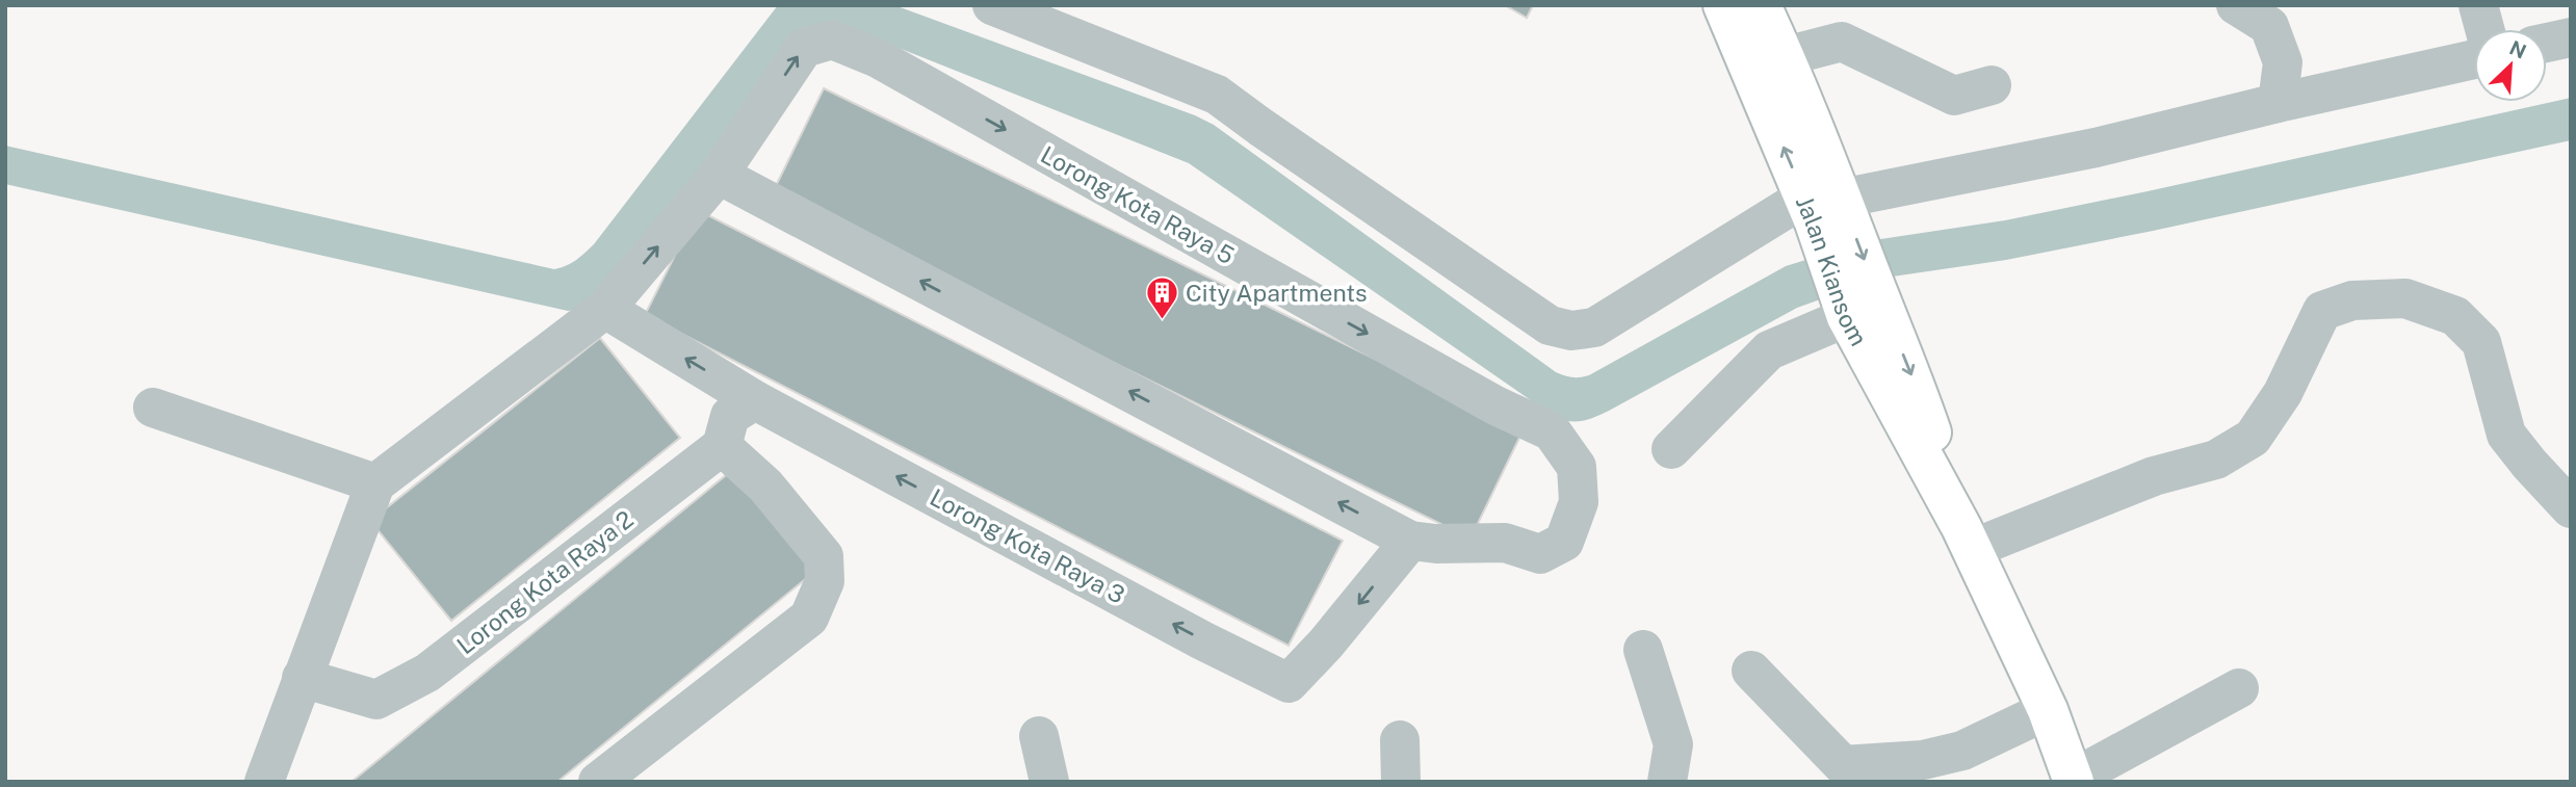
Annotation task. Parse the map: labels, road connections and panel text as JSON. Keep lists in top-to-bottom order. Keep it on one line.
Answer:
{"streets":{"main road":["Jalan Kiansom"],"street":["Lorong Kota Raya 5","Lorong Kota Raya 3","Lorong Kota Raya 2"]},"crossings":[["Lorong Kota Raya 5","Lorong Kota Raya 3"]],"places":{"building":["City Apartments"]},"north":"top right"}
